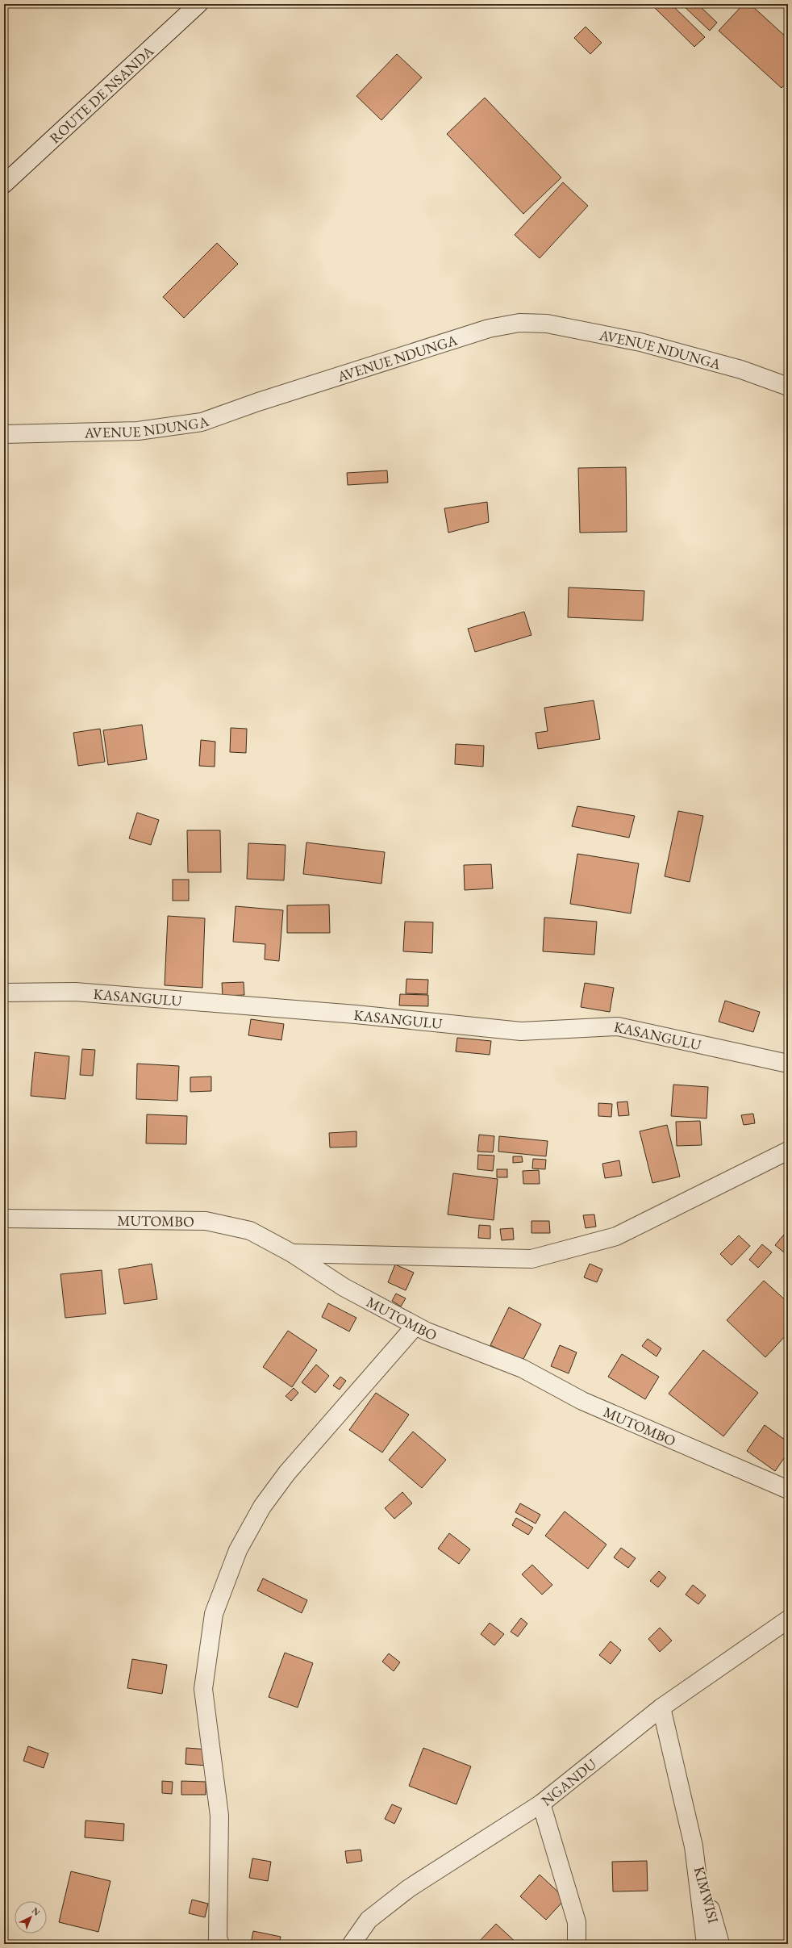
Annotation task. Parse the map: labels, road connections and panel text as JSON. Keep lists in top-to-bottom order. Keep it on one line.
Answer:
{"streets":{"street":["ROUTE DE NSANDA","AVENUE NDUNGA","KASANGULU","MUTOMBO","NGANDU","KIMWISI"]},"north":"top right"}
